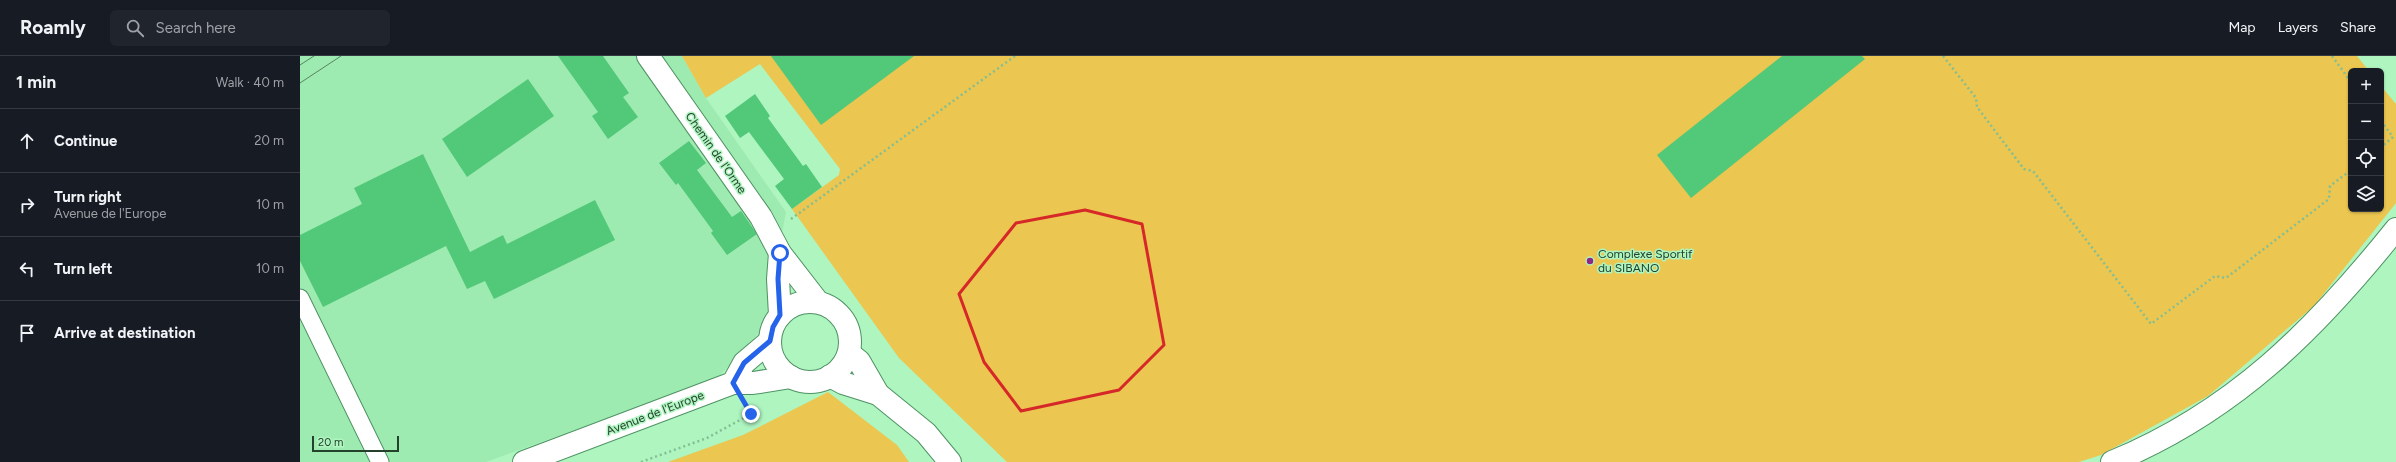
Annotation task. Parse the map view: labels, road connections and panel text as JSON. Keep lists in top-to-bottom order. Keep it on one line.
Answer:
{"streets":{"street":["Chemin de l'Orme","Avenue de l'Europe"]},"places":["Complexe Sportif du SIBANO"],"scale_bar":"20 m","page":{"header":"Roamly","search":"Search here","nav":["Map","Layers","Share"],"heading":["1 min","Walk · 40 m"],"map_buttons":["+","−"],"list":[["Continue","20 m"],["Turn right","Avenue de l'Europe","10 m"],["Turn left","10 m"],"Arrive at destination"],"scale":"20 m"}}
